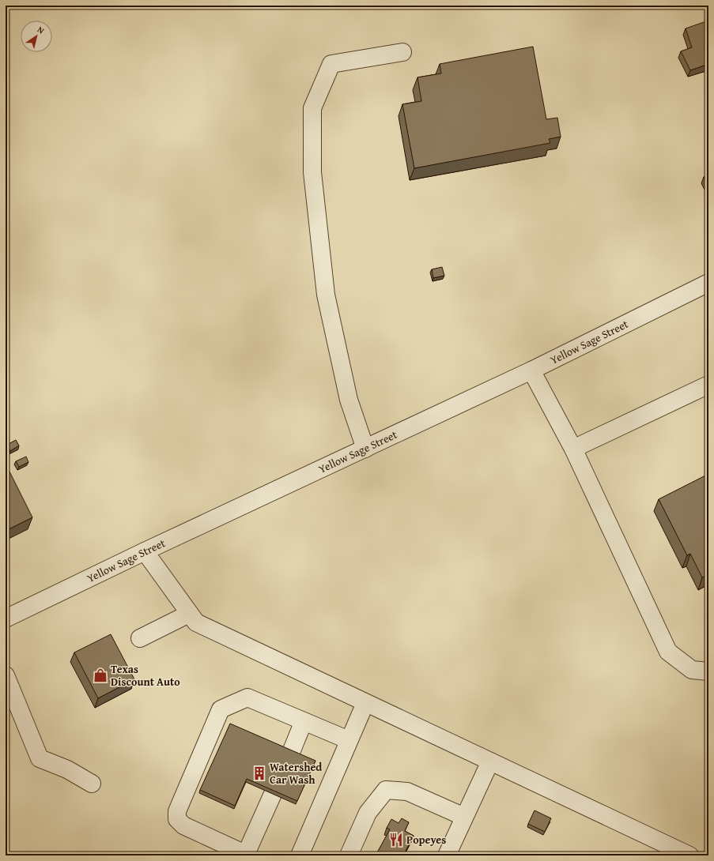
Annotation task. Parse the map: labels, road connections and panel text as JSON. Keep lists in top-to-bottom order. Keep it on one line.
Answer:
{"streets":{"street":["Yellow Sage Street"]},"places":{"shop":["Texas Discount Auto"],"building":["Watershed Car Wash"],"restaurant":["Popeyes"]},"north":"top right"}
